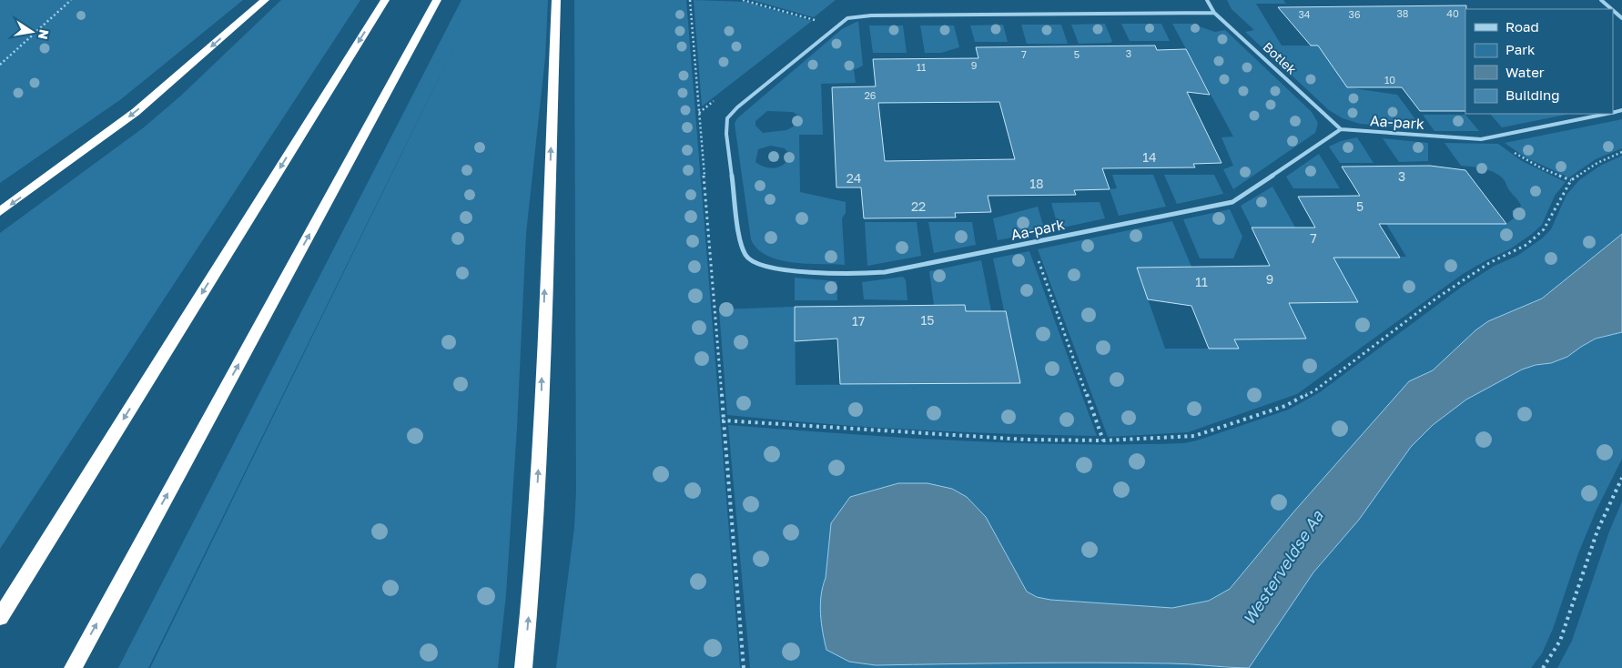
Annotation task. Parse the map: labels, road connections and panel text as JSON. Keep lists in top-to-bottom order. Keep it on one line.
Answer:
{"streets":{"street":["Botlek","Aa-park"]},"crossings":[["Botlek","Aa-park"]],"water":["Westerveldse Aa"],"house_numbers":["38","40","34","36","3","7","5","9","11","10","26","14","3","24","18","22","5","7","9","11","15","17"],"legend":["Road","Park","Water","Building"],"north":"right"}
